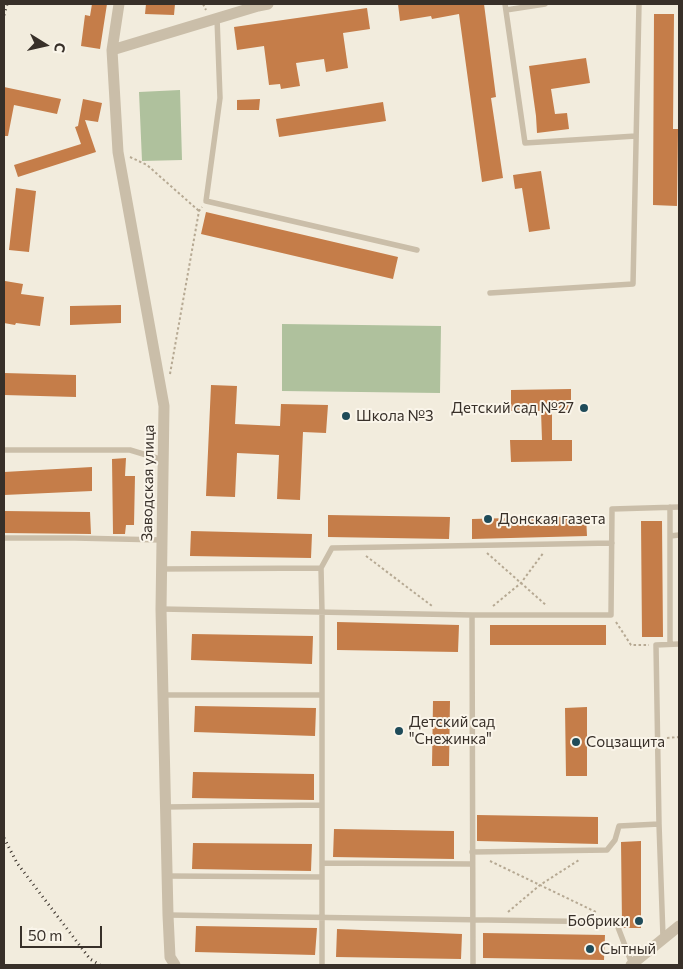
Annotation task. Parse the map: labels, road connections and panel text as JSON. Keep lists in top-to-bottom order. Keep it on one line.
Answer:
{"streets":{"street":["Заводская улица"]},"places":["Детский сад №27","Школа №3","Донская газета","Детский сад \"Снежинка\"","Соцзащита","Бобрики","Сытный"],"scale_bar":"50 m","north":"right"}
